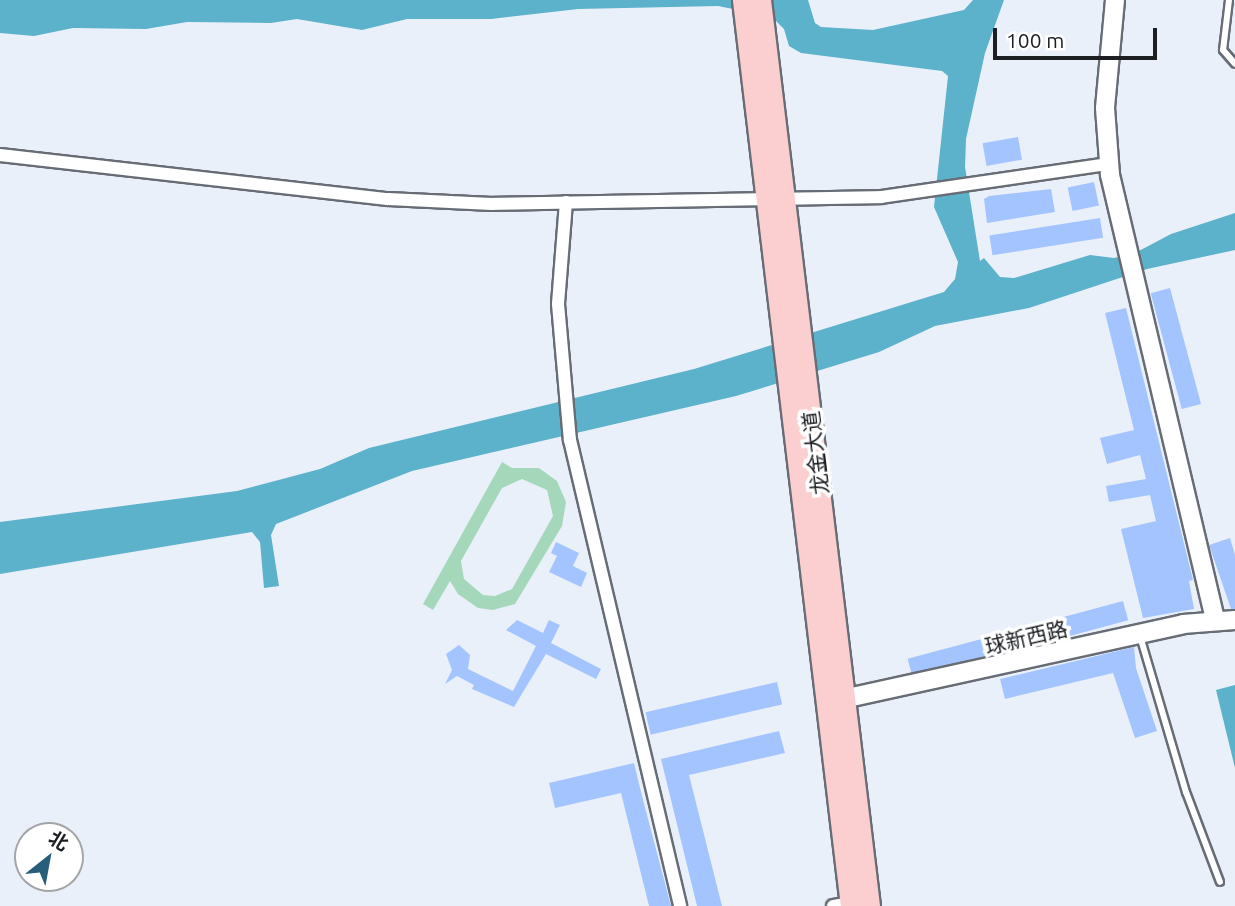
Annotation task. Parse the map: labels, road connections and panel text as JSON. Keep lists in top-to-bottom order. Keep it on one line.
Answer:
{"streets":{"main road":["龙金大道"],"street":["球新西路"]},"crossings":[["龙金大道","球新西路"]],"scale_bar":"100 m","north":"top right"}
